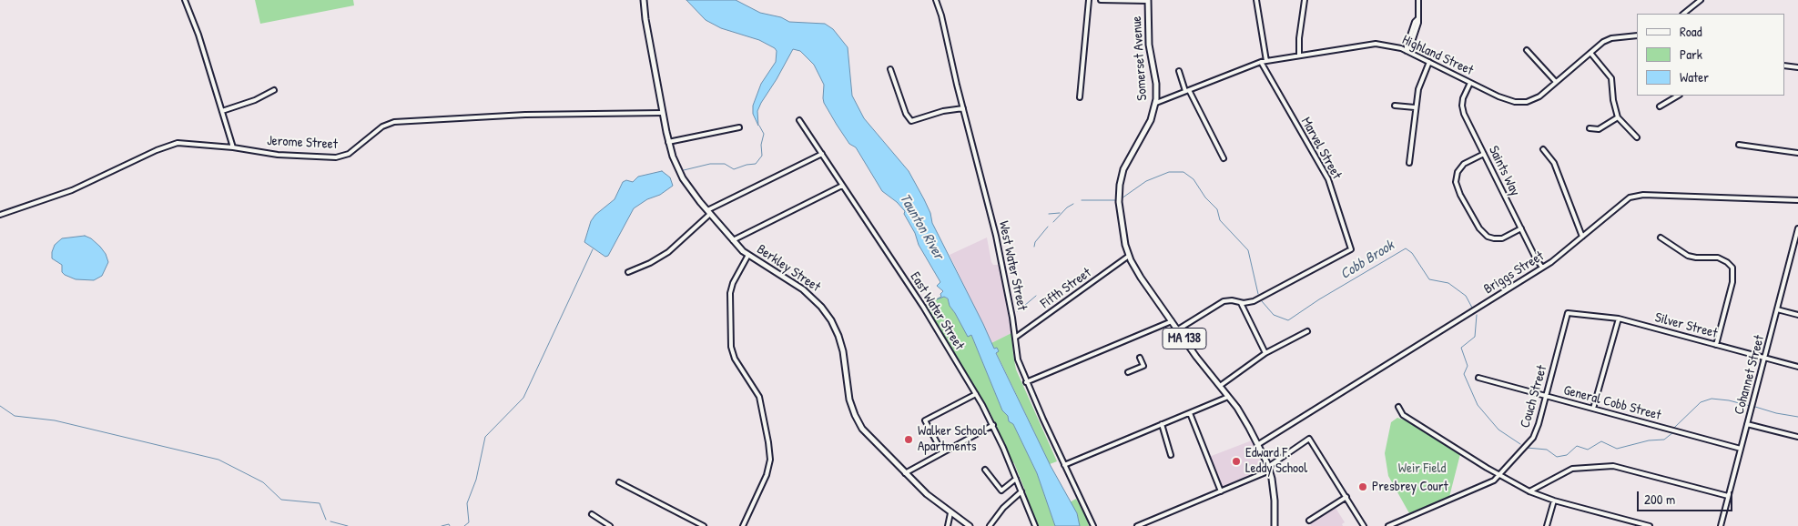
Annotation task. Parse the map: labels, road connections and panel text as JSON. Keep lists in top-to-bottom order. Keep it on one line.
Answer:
{"streets":{"main road":["Somerset Avenue","Berkley Street","MA 138"],"street":["Highland Street","Jerome Street","Marvel Street","Saints Way","West Water Street","Briggs Street","Fifth Street","East Water Street","Silver Street","Cohannet Street","Couch Street","General Cobb Street"]},"crossings":[["Highland Street","Somerset Avenue"],["Highland Street","Marvel Street"],["Highland Street","Saints Way"],["Somerset Avenue","Briggs Street"],["Somerset Avenue","Fifth Street"],["Jerome Street","Berkley Street"],["Saints Way","Briggs Street"],["West Water Street","Fifth Street"],["Silver Street","Cohannet Street"],["Silver Street","Couch Street"],["Cohannet Street","General Cobb Street"],["Couch Street","General Cobb Street"]],"water":["Taunton River","Cobb Brook"],"parks":["Weir Field"],"places":["Walker School Apartments","Edward F. Leddy School","Presbrey Court"],"legend":["Road","Park","Water"],"scale_bar":"200 m"}
